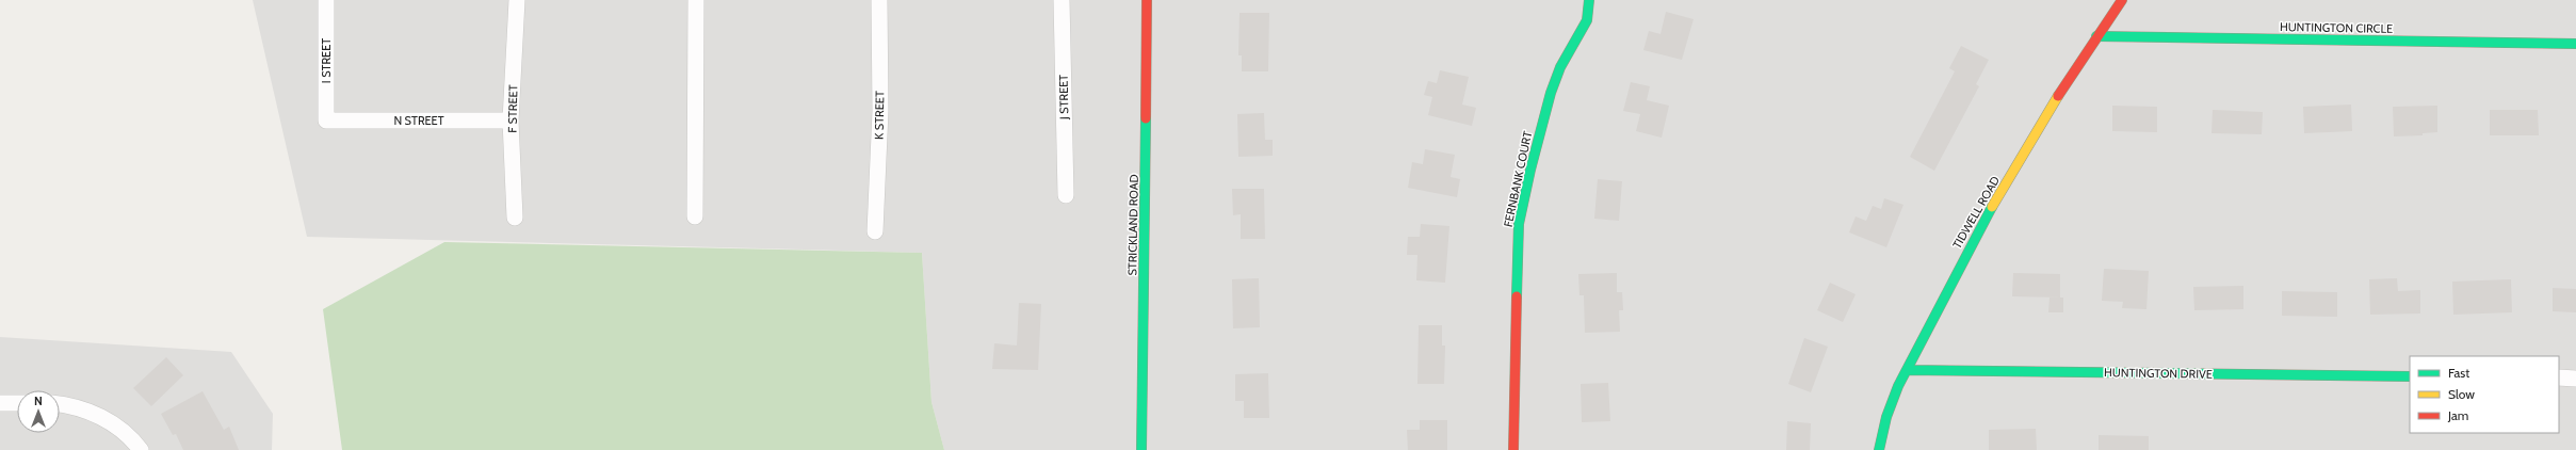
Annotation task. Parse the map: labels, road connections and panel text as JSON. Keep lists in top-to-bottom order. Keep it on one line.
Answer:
{"streets":{"street":["HUNTINGTON CIRCLE","I STREET","J STREET","F STREET","K STREET","N STREET","FERNBANK COURT","TIDWELL ROAD","STRICKLAND ROAD","HUNTINGTON DRIVE"]},"crossings":[["HUNTINGTON CIRCLE","TIDWELL ROAD"],["I STREET","N STREET"],["F STREET","N STREET"],["TIDWELL ROAD","HUNTINGTON DRIVE"]],"legend":["Fast","Slow","Jam"],"north":"top"}
